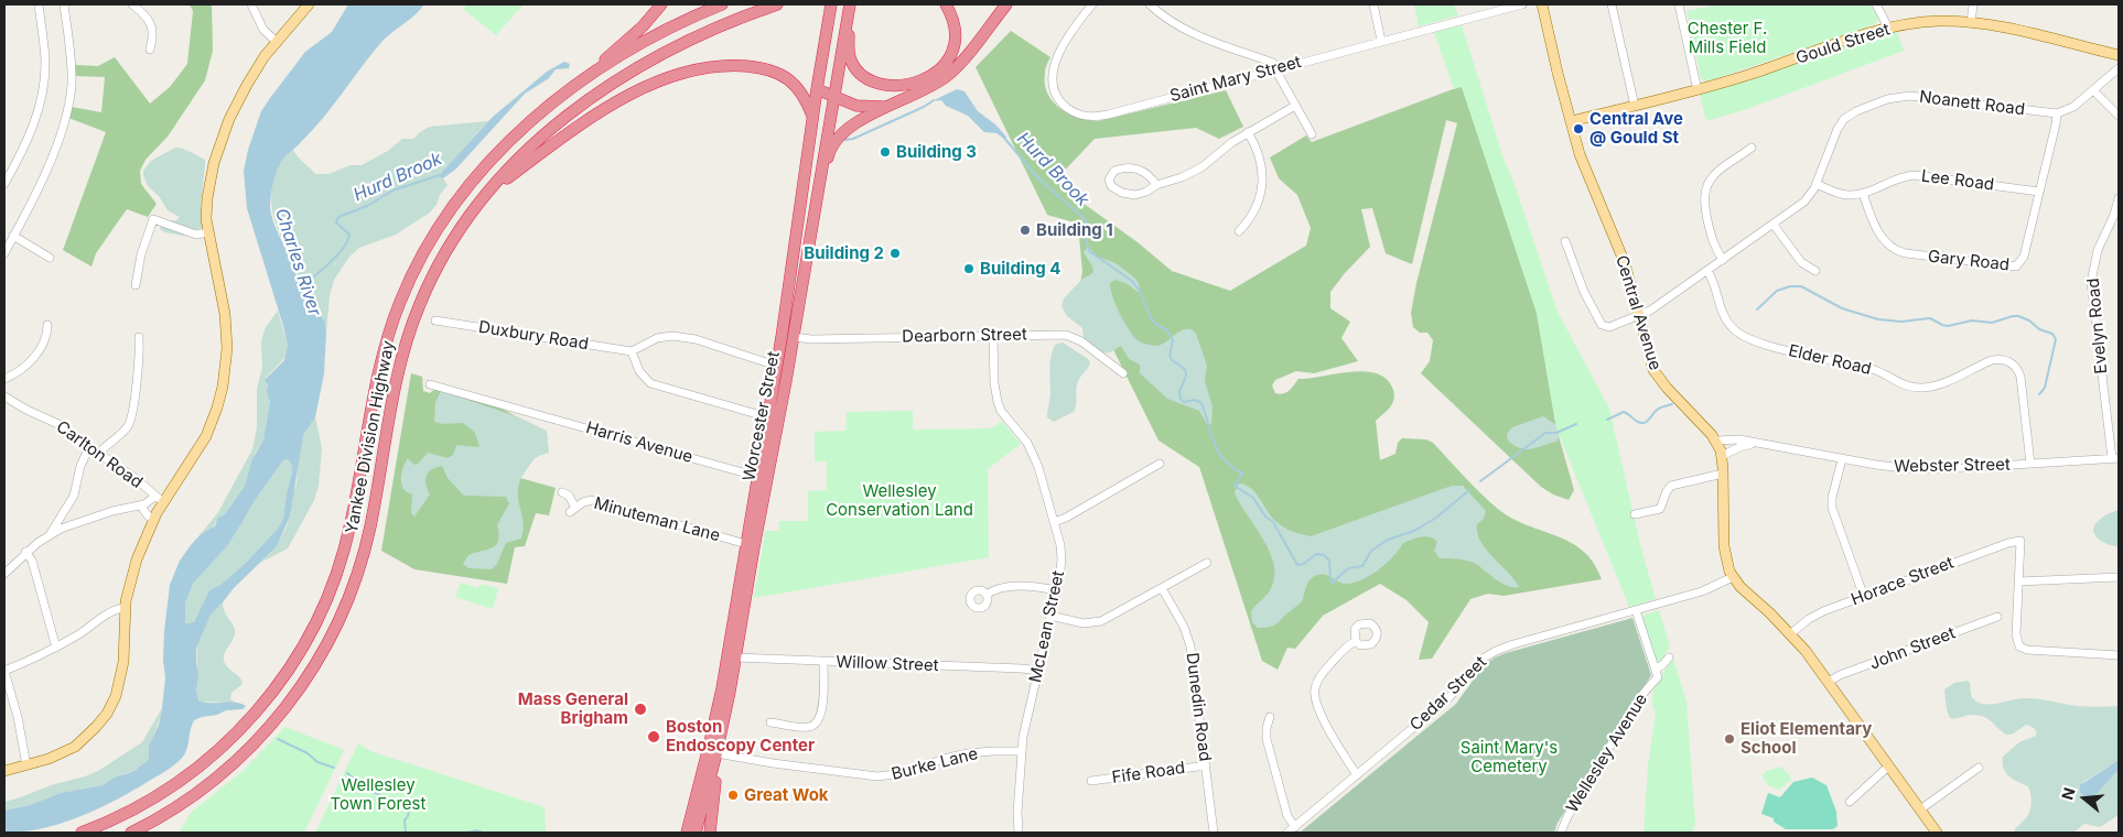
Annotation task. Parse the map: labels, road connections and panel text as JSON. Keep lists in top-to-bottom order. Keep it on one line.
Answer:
{"streets":{"highway":["Worcester Street","Yankee Division Highway"],"main road":["Gould Street","Central Avenue"],"street":["Saint Mary Street","Noanett Road","Lee Road","Gary Road","Evelyn Road","Duxbury Road","Dearborn Street","Elder Road","Harris Avenue","Carlton Road","Webster Street","Minuteman Lane","Horace Street","McLean Street","John Street","Willow Street","Cedar Street","Dunedin Road","Wellesley Avenue","Burke Lane","Fife Road"]},"crossings":[["Gould Street","Central Avenue"],["Noanett Road","Lee Road"],["Noanett Road","Gary Road"],["Noanett Road","Central Avenue"],["Noanett Road","Elder Road"],["Lee Road","Gary Road"],["Central Avenue","Webster Street"],["Central Avenue","Horace Street"],["Central Avenue","John Street"],["Central Avenue","Cedar Street"],["Evelyn Road","Webster Street"],["Dearborn Street","Worcester Street"],["Dearborn Street","McLean Street"],["Elder Road","Webster Street"],["Worcester Street","Harris Avenue"],["Worcester Street","Minuteman Lane"],["Worcester Street","Willow Street"],["Worcester Street","Burke Lane"],["McLean Street","Willow Street"],["McLean Street","Burke Lane"],["Dunedin Road","Fife Road"]],"water":["Hurd Brook","Charles River"],"parks":["Chester F. Mills Field","Wellesley Conservation Land","Saint Mary's Cemetery","Wellesley Town Forest"],"places":["Central Ave @ Gould St","Building 3","Building 1","Building 2","Building 4","Mass General Brigham","Boston Endoscopy Center","Eliot Elementary School","Great Wok"],"north":"left"}
